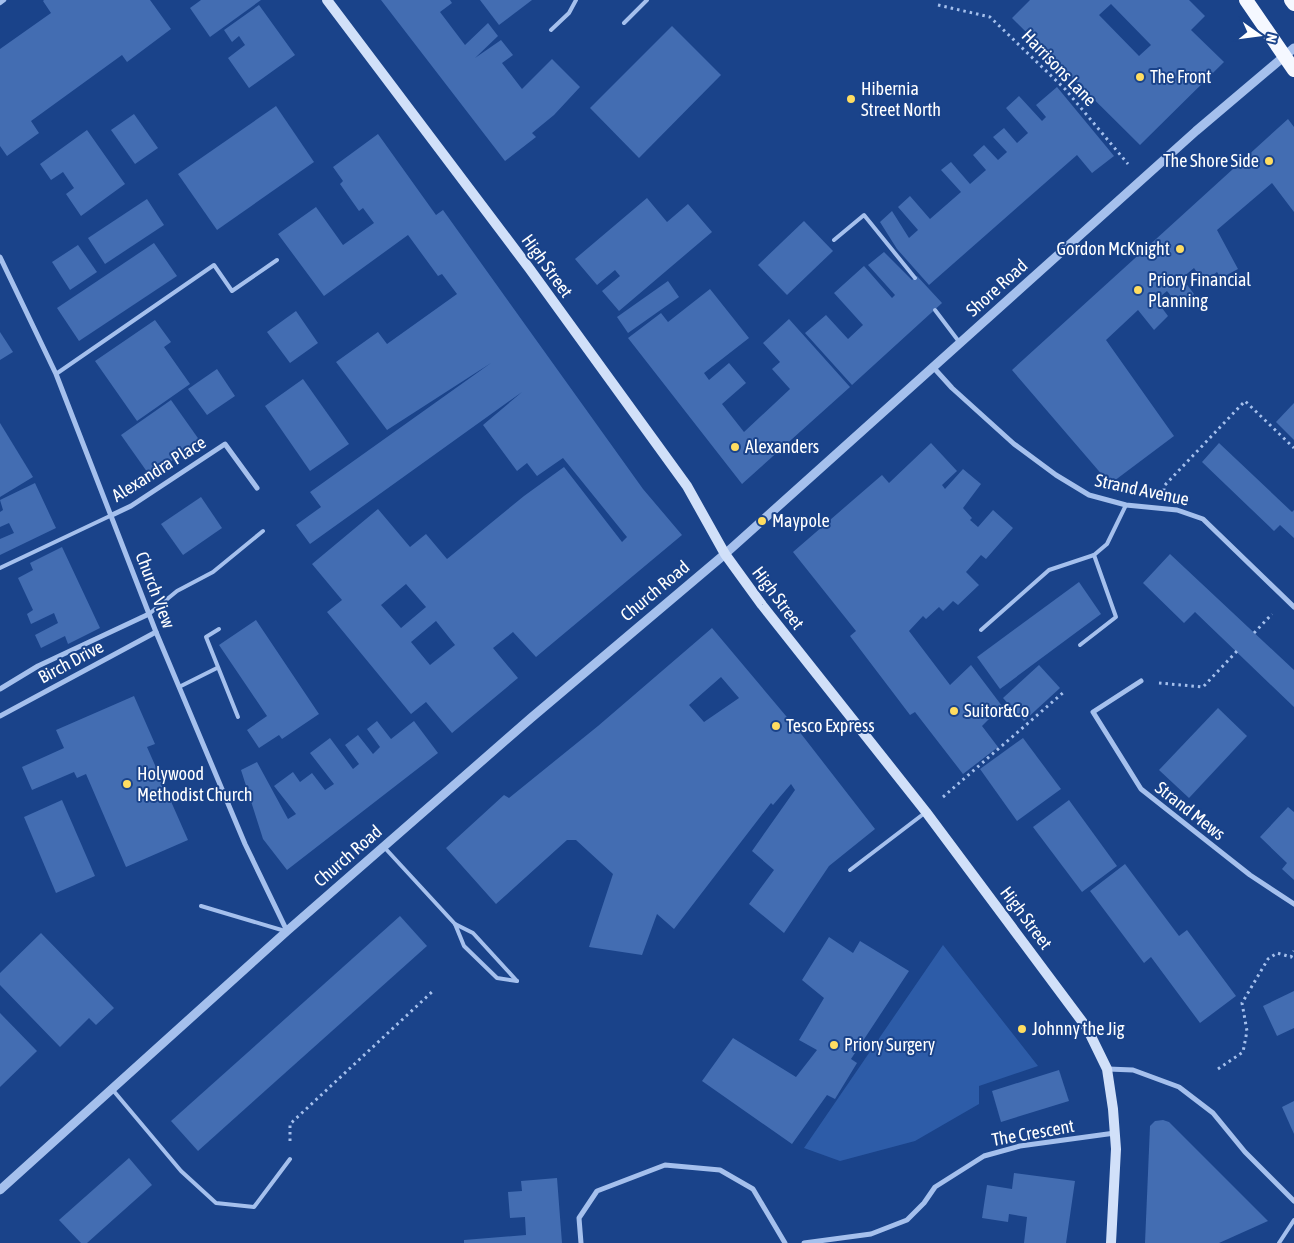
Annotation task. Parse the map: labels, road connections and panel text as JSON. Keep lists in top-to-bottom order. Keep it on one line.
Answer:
{"streets":{"main road":["High Street"],"street":["Shore Road","Alexandra Place","Strand Avenue","Church View","Church Road","Birch Drive","Strand Mews","The Crescent"],"path":["Harrisons Lane"]},"crossings":[["Harrisons Lane","Shore Road"],["High Street","Shore Road"],["High Street","Church Road"],["High Street","The Crescent"],["Shore Road","Strand Avenue"],["Shore Road","Church Road"],["Alexandra Place","Church View"],["Church View","Church Road"],["Church View","Birch Drive"]],"places":["The Front","Hibernia Street North","The Shore Side","Gordon McKnight","Priory Financial Planning","Alexanders","Maypole","Suitor&Co","Tesco Express","Holywood Methodist Church","Johnny the Jig","Priory Surgery"],"north":"right"}
